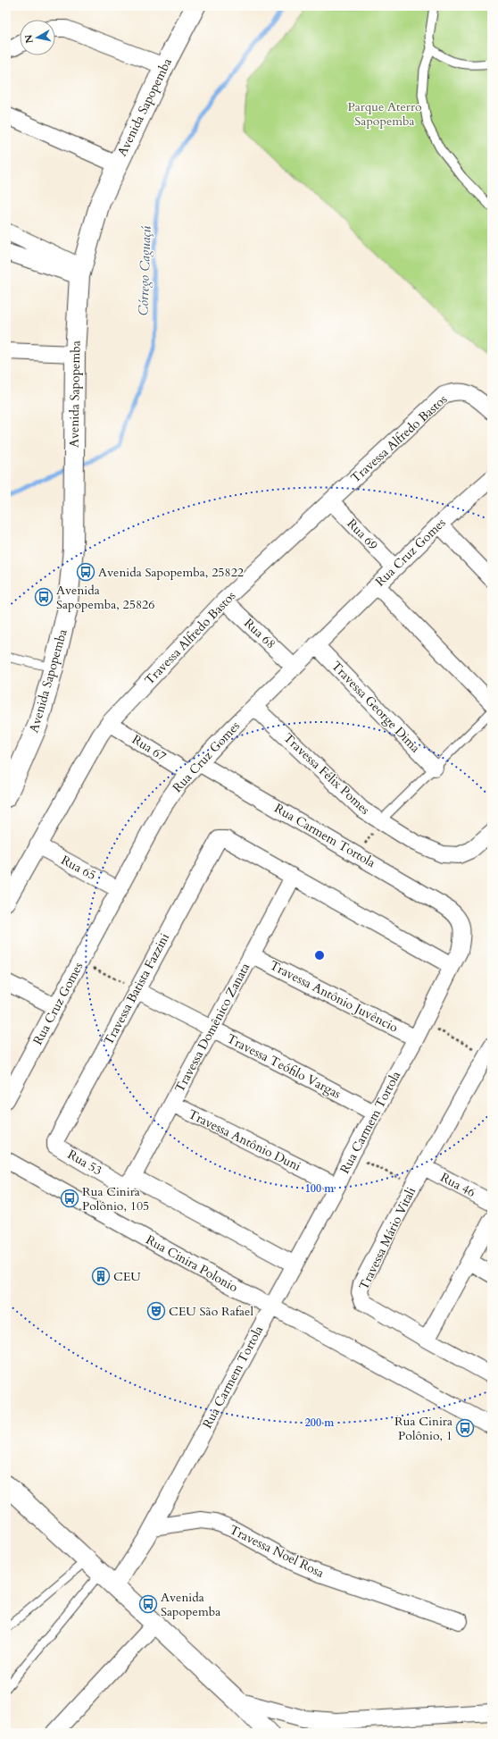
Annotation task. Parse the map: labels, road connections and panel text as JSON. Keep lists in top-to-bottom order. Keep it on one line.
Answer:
{"streets":{"main road":["Avenida Sapopemba"],"street":["Travessa Alfredo Bastos","Rua 69","Rua Cruz Gomes","Rua 68","Travessa George Dima","Rua 67","Travessa Félix Pomes","Rua Carmem Tortola","Rua 65","Travessa Batista Fazzini","Travessa Antônio Juvêncio","Travessa Domênico Zanata","Travessa Teófilo Vargas","Travessa Antônio Duni","Rua 53","Rua 46","Travessa Mário Vitali","Rua Cinira Polonio","Travessa Noel Rosa"]},"crossings":[["Travessa Alfredo Bastos","Rua 69"],["Travessa Alfredo Bastos","Rua 68"],["Travessa Alfredo Bastos","Rua 67"],["Travessa Alfredo Bastos","Rua 65"],["Rua 69","Rua Cruz Gomes"],["Rua Cruz Gomes","Rua 68"],["Rua Cruz Gomes","Travessa George Dima"],["Rua Cruz Gomes","Rua 67"],["Rua Cruz Gomes","Travessa Félix Pomes"],["Rua Cruz Gomes","Rua Carmem Tortola"],["Rua Cruz Gomes","Rua 65"],["Travessa George Dima","Travessa Félix Pomes"],["Rua 67","Rua Carmem Tortola"],["Rua Carmem Tortola","Travessa Antônio Juvêncio"],["Rua Carmem Tortola","Travessa Teófilo Vargas"],["Rua Carmem Tortola","Travessa Antônio Duni"],["Rua Carmem Tortola","Rua Cinira Polonio"],["Rua Carmem Tortola","Travessa Noel Rosa"],["Travessa Batista Fazzini","Travessa Domênico Zanata"],["Travessa Batista Fazzini","Travessa Teófilo Vargas"],["Travessa Batista Fazzini","Rua 53"],["Travessa Antônio Juvêncio","Travessa Domênico Zanata"],["Travessa Domênico Zanata","Travessa Teófilo Vargas"],["Travessa Domênico Zanata","Travessa Antônio Duni"],["Travessa Domênico Zanata","Rua 53"],["Rua 46","Travessa Mário Vitali"]],"water":["Córrego Caguaçú"],"parks":["Parque Aterro Sapopemba"],"places":{"bus stop":["Avenida Sapopemba, 25822","Avenida Sapopemba, 25826","Rua Cinira Polônio, 105","Rua Cinira Polônio, 1","Avenida Sapopemba"],"building":["CEU"],"theatre":["CEU São Rafael"]},"north":"left","rings":["100 m","200 m"]}
